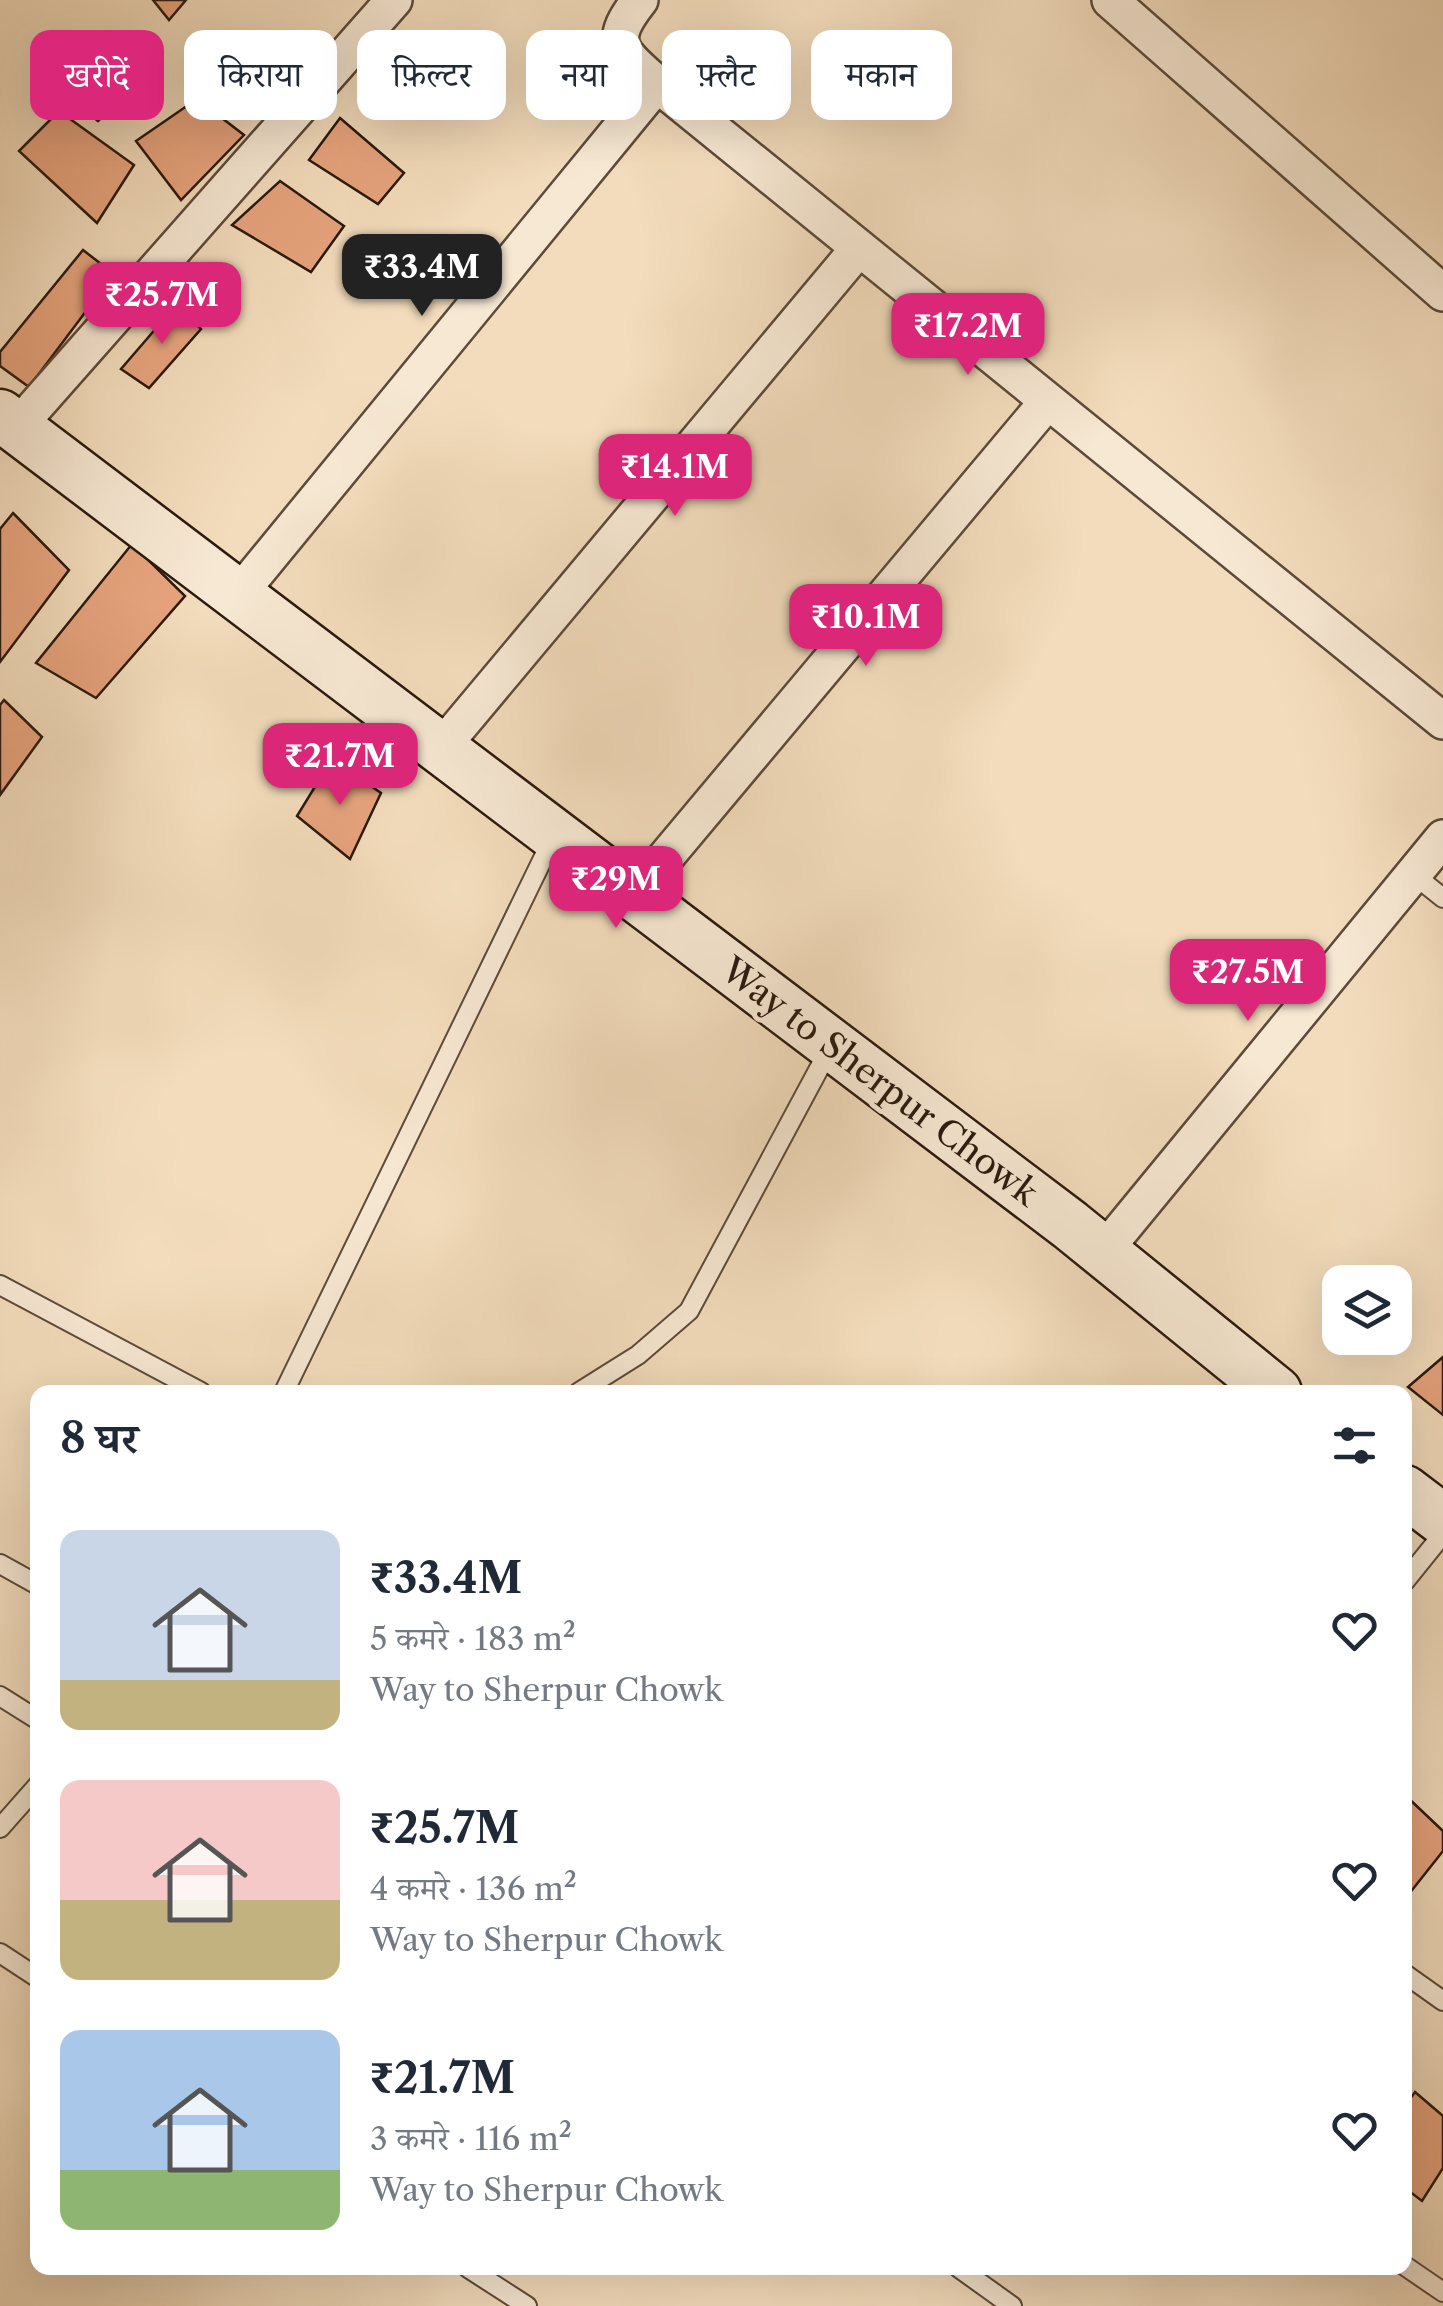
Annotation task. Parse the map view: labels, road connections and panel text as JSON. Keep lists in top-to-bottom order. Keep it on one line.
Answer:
{"streets":{"street":["Way to Sherpur Chowk"]},"page":{"chip":["खरीदें","किराया","फ़िल्टर","नया","फ़्लैट","मकान"],"price":["₹33.4M","₹25.7M","₹17.2M","₹14.1M","₹10.1M","₹21.7M","₹29M","₹27.5M"],"heading":"8 घर","list":[{"name":"₹33.4M","note":"5 कमरे · 183 m² · Way to Sherpur Chowk"},{"name":"₹25.7M","note":"4 कमरे · 136 m² · Way to Sherpur Chowk"},{"name":"₹21.7M","note":"3 कमरे · 116 m² · Way to Sherpur Chowk"}]}}
